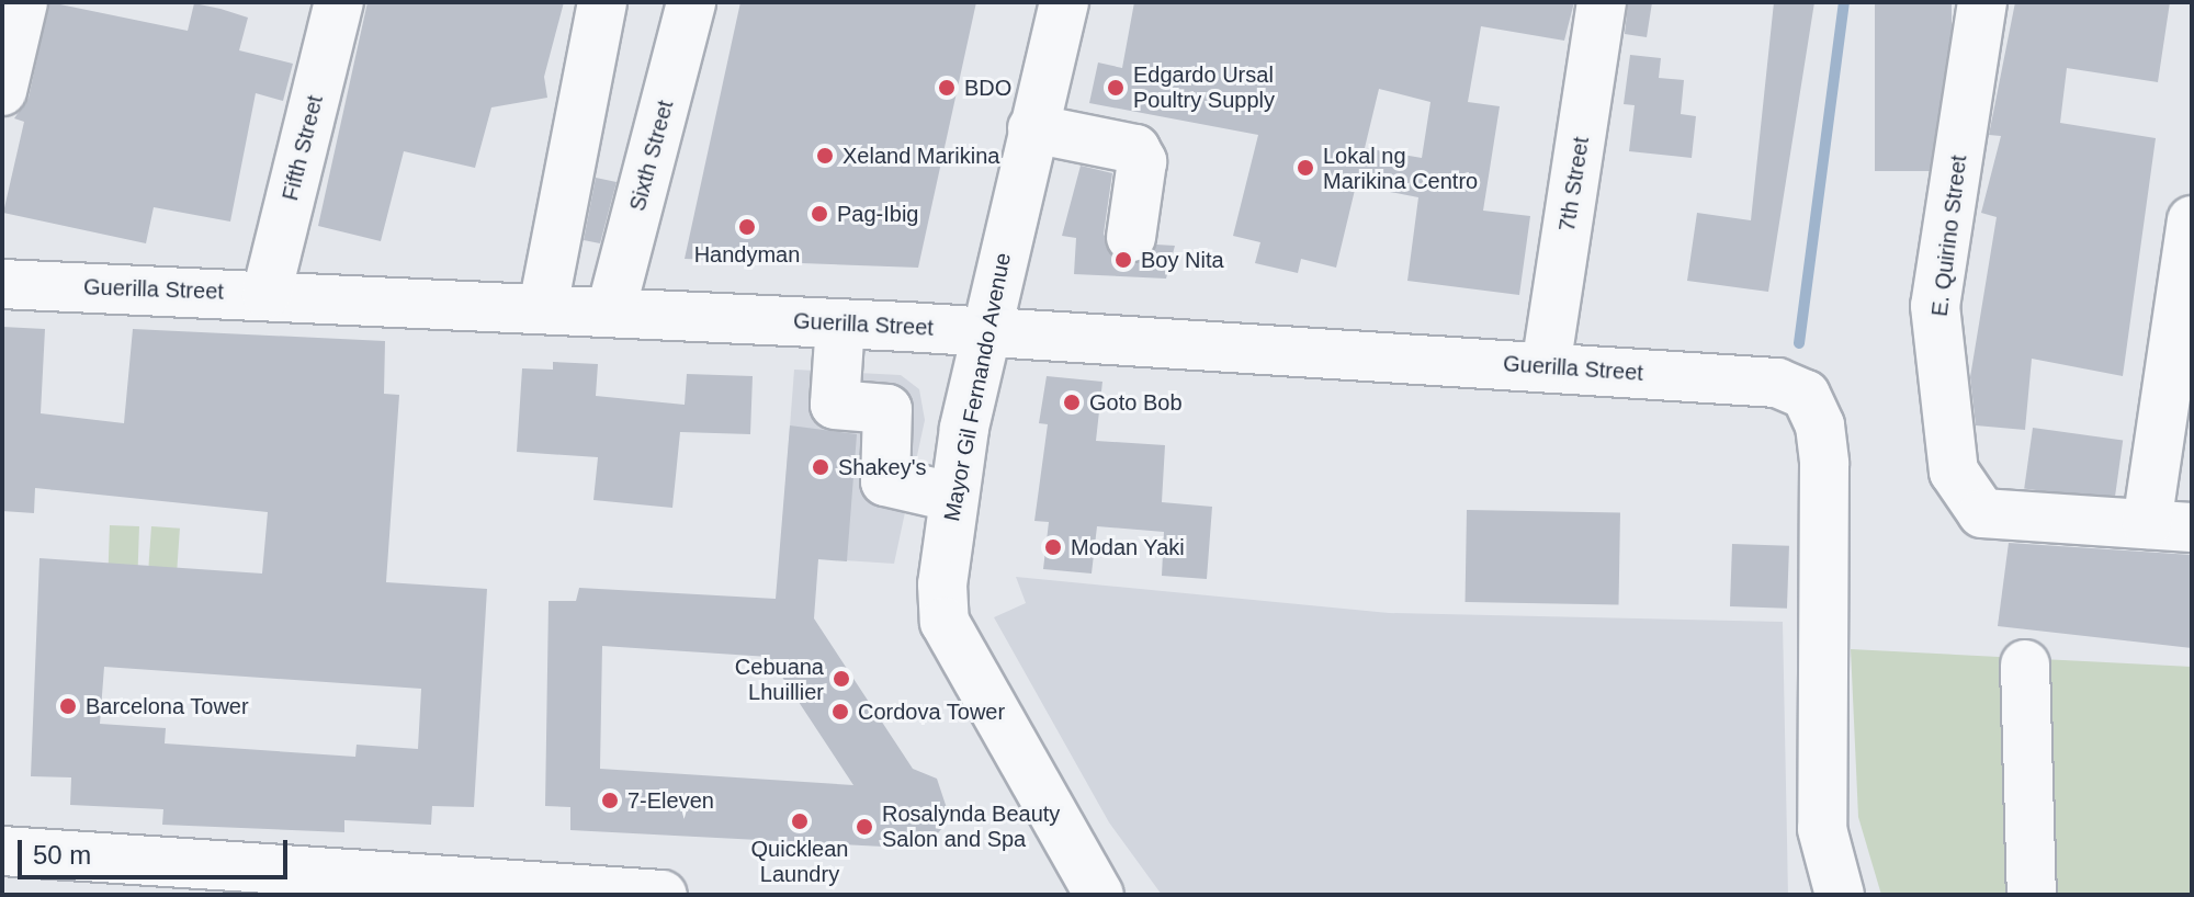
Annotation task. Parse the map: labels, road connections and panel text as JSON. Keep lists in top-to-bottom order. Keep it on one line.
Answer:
{"streets":{"street":["Fifth Street","Sixth Street","7th Street","E. Quirino Street","Guerilla Street","Mayor Gil Fernando Avenue"]},"crossings":[["Fifth Street","Guerilla Street"],["Sixth Street","Guerilla Street"],["7th Street","Guerilla Street"],["Guerilla Street","Mayor Gil Fernando Avenue"]],"places":["BDO","Edgardo Ursal Poultry Supply","Xeland Marikina","Lokal ng Marikina Centro","Pag-Ibig","Handyman","Boy Nita","Goto Bob","Shakey's","Modan Yaki","Cebuana Lhuillier","Barcelona Tower","Cordova Tower","7-Eleven","Quicklean Laundry","Rosalynda Beauty Salon and Spa"],"scale_bar":"50 m"}
